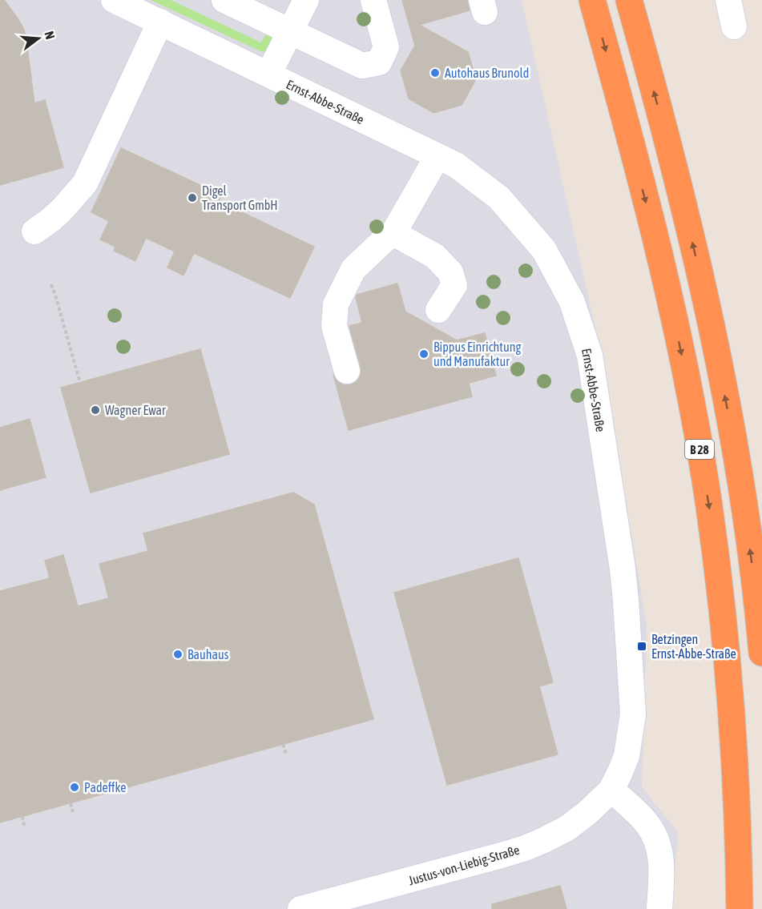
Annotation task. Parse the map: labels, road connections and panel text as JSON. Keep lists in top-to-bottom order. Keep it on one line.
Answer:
{"streets":{"highway":["B 28"],"street":["Ernst-Abbe-Straße","Justus-von-Liebig-Straße"]},"crossings":[["Ernst-Abbe-Straße","Justus-von-Liebig-Straße"]],"places":{"other":["Autohaus Brunold","Digel Transport GmbH","Bippus Einrichtung und Manufaktur","Wagner Ewar","Bauhaus","Padeffke"],"transit":["Betzingen Ernst-Abbe-Straße"]},"north":"right"}
